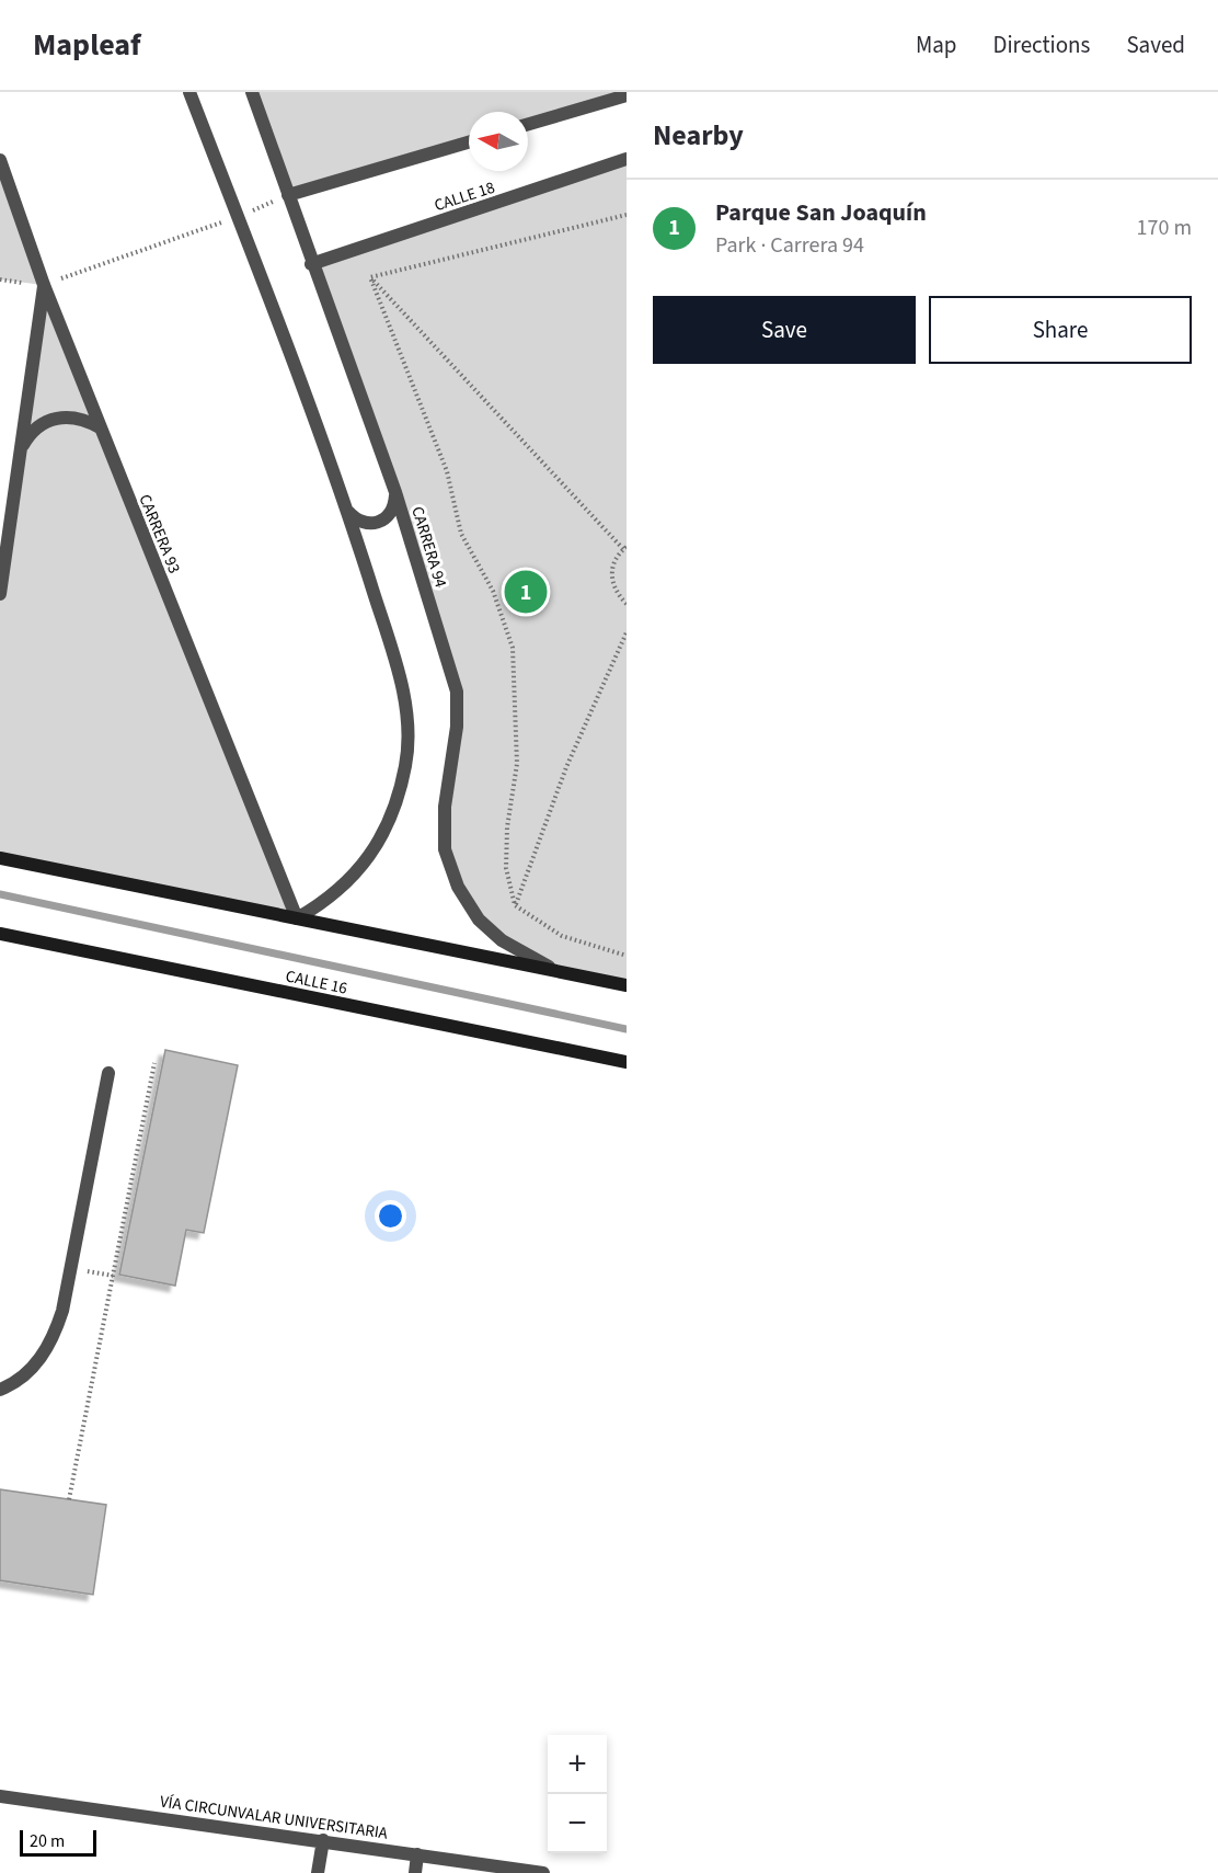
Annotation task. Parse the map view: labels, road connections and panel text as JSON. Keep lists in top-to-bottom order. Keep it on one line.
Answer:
{"streets":{"street":["CALLE 18","CARRERA 93","CARRERA 94","CALLE 16","VÍA CIRCUNVALAR UNIVERSITARIA"]},"crossings":[["CALLE 18","CARRERA 94"]],"scale_bar":"20 m","north":"left","page":{"header":"Mapleaf","nav":["Map","Directions","Saved"],"heading":"Nearby","list":[{"mark":"1","name":"Parque San Joaquín","note":"Park · Carrera 94","value":"170 m"}],"buttons":["Save","Share"],"pins":"1","map_buttons":["+","−"],"scale":"20 m"}}
